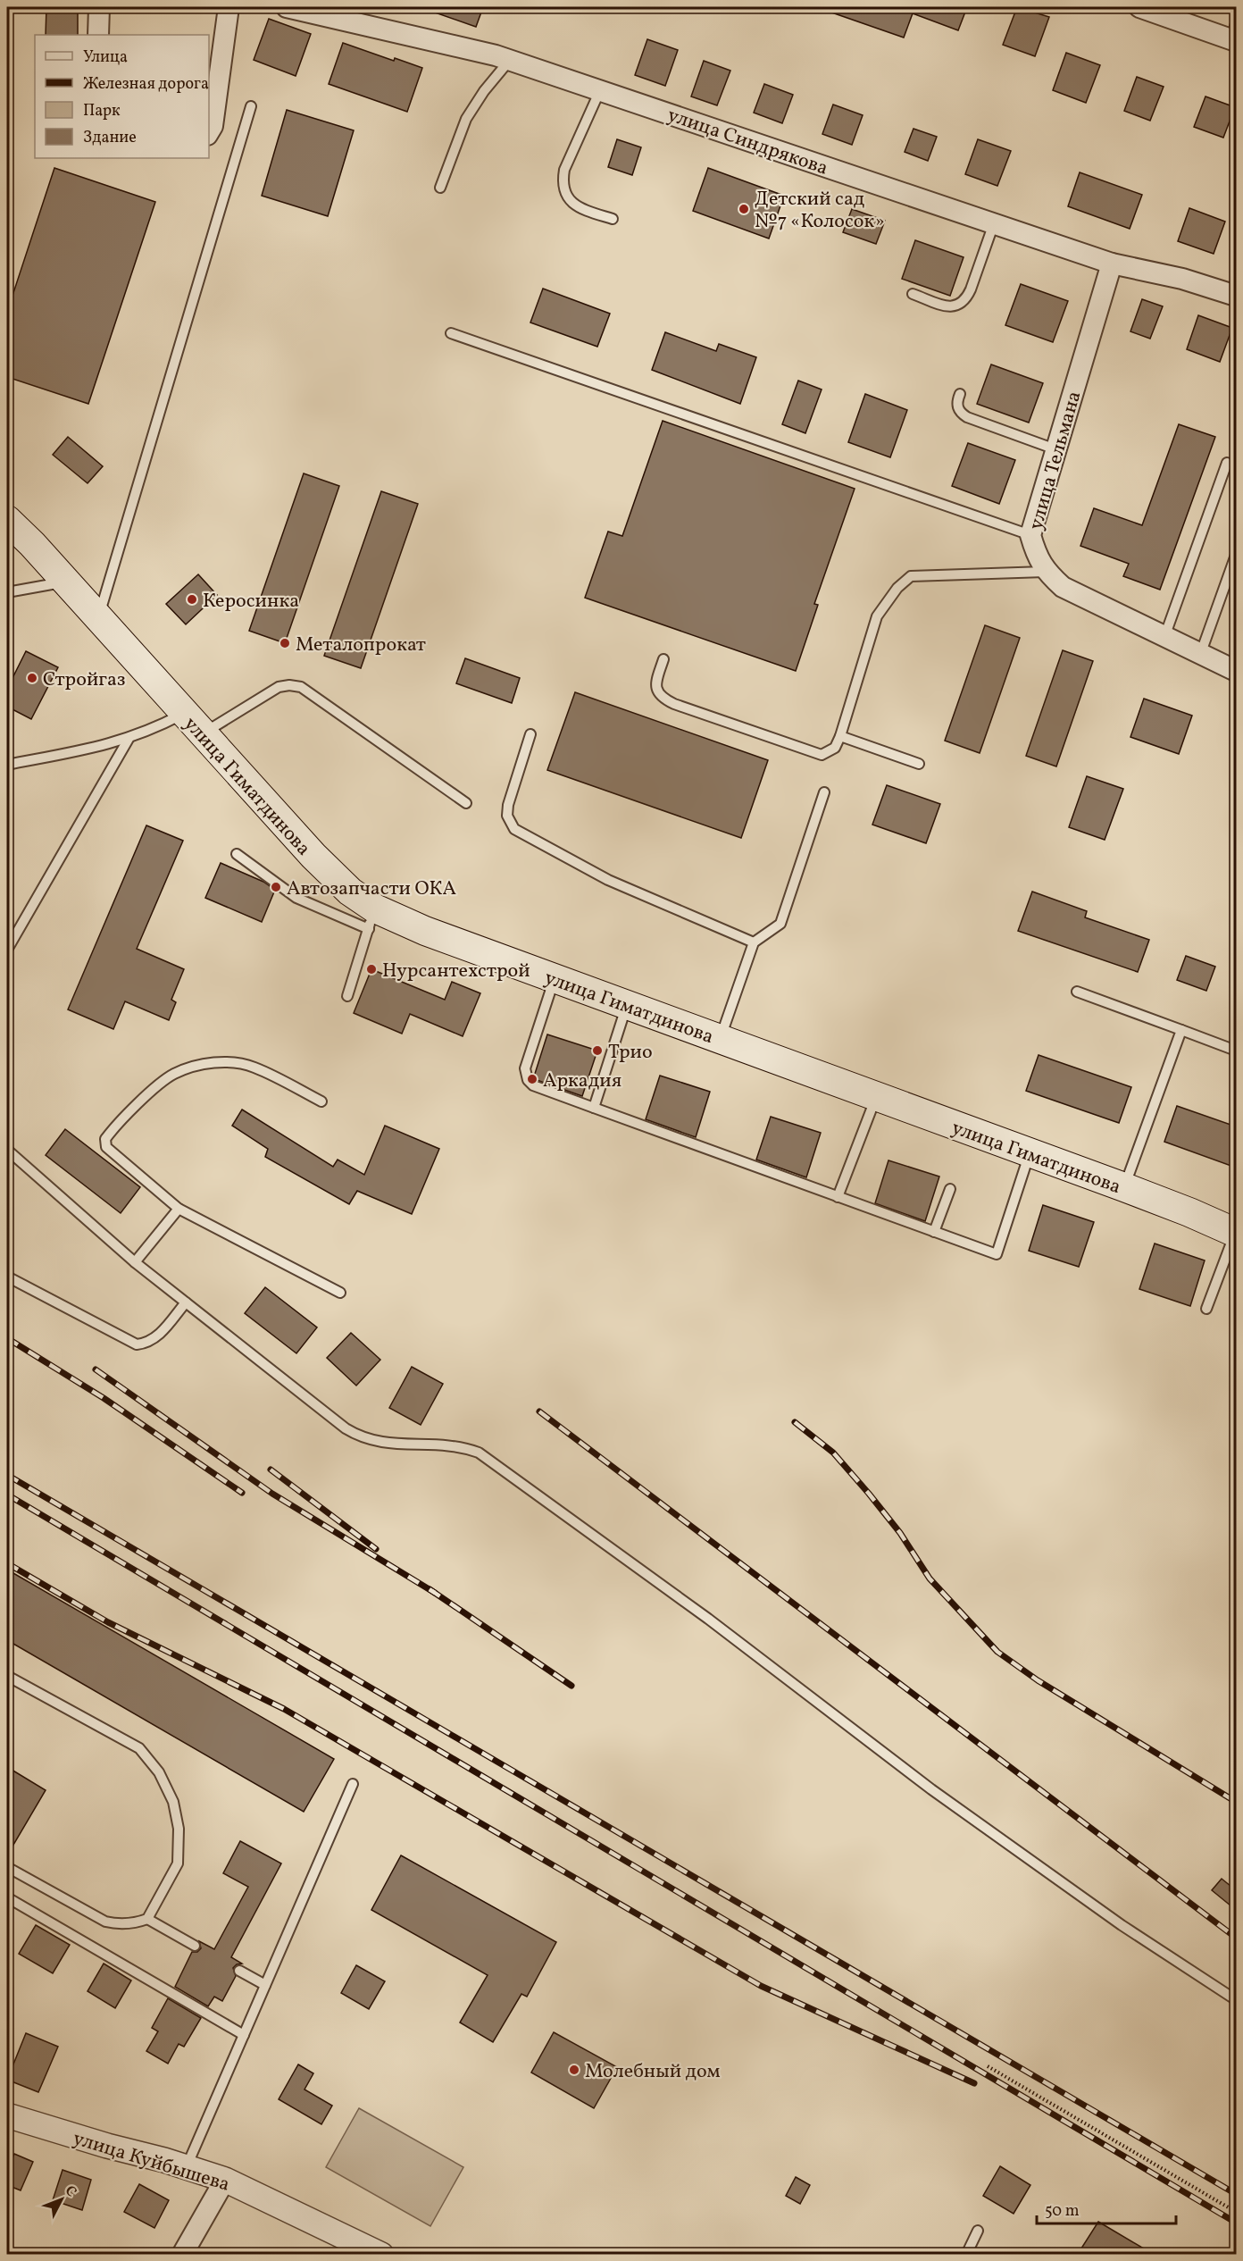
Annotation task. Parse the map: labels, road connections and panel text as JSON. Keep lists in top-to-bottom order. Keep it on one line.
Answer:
{"streets":{"main road":["улица Гиматдинова"],"street":["улица Синдрякова","улица Тельмана","улица Куйбышева"]},"crossings":[["улица Синдрякова","улица Тельмана"]],"places":["Детский сад №7 «Колосок»","Керосинка","Металопрокат","Стройгаз","Автозапчасти ОКА","Нурсантехстрой","Трио","Аркадия","Молебный дом"],"legend":["Улица","Железная дорога","Парк","Здание"],"scale_bar":"50 m","north":"top right"}
